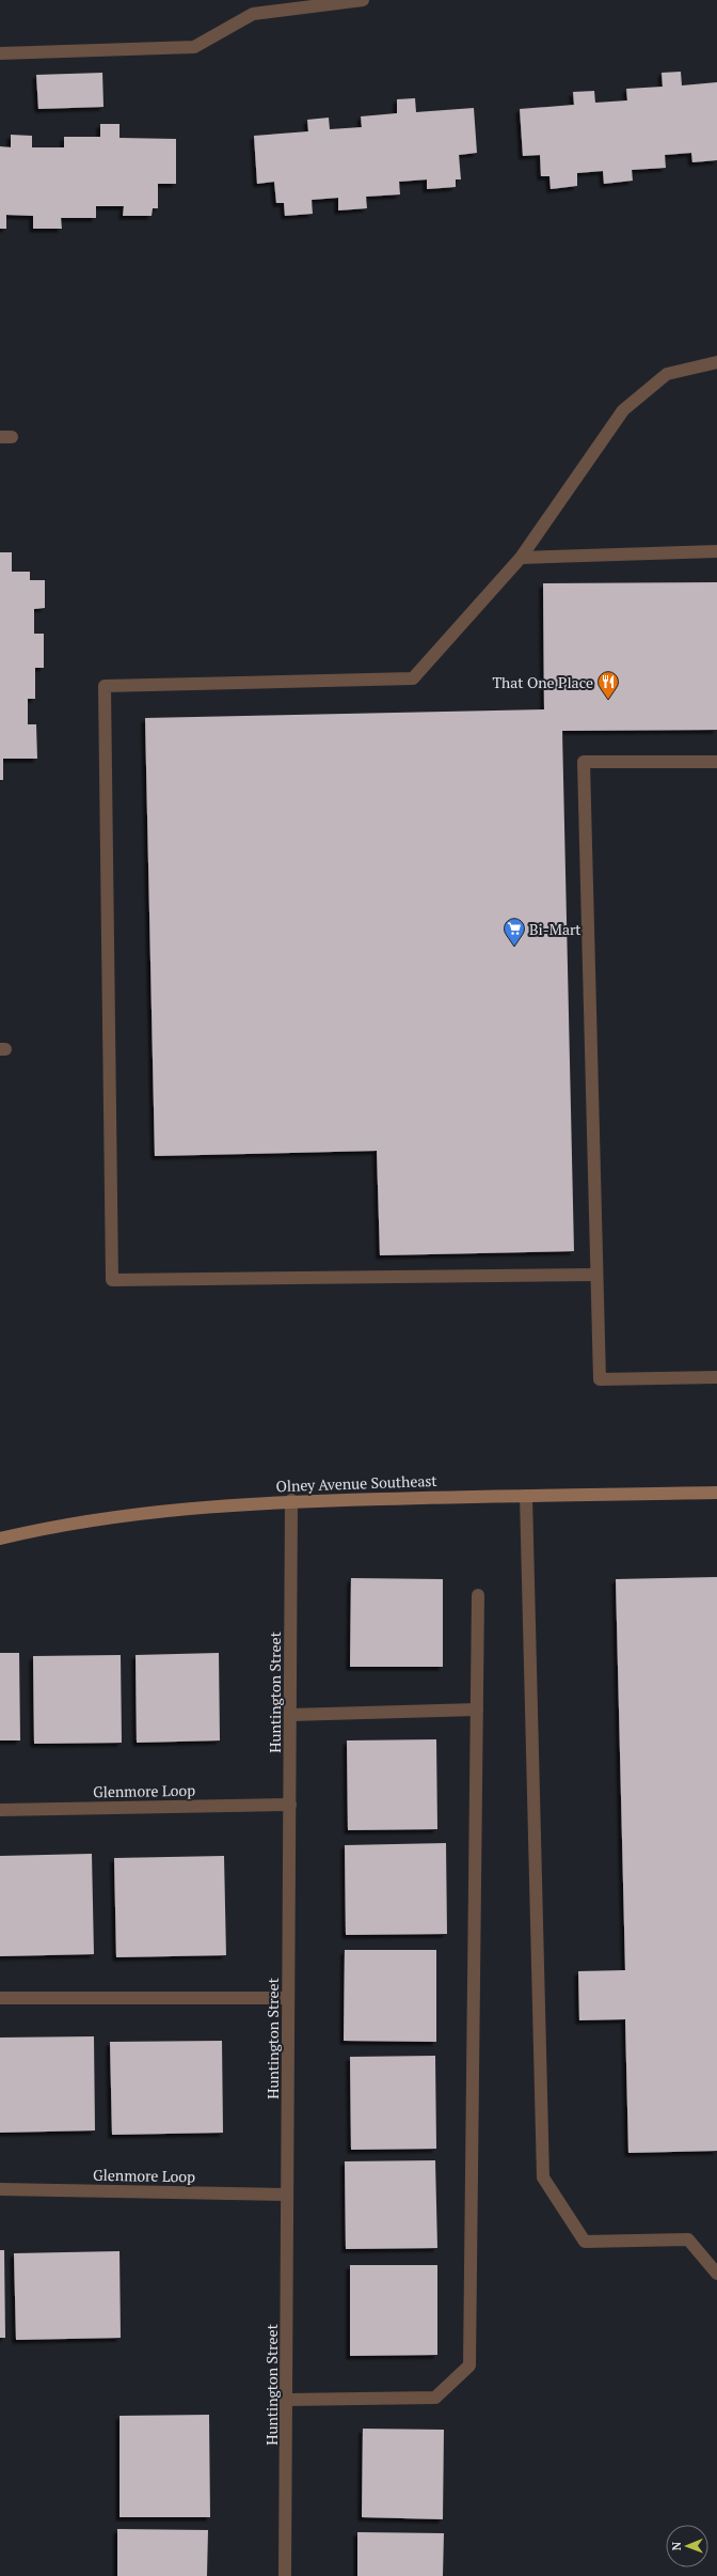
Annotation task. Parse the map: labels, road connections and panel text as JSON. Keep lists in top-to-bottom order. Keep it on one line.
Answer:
{"streets":{"main road":["Olney Avenue Southeast"],"street":["Huntington Street","Glenmore Loop"]},"crossings":[["Olney Avenue Southeast","Huntington Street"],["Huntington Street","Glenmore Loop"]],"places":{"restaurant":["That One Place"],"supermarket":["Bi-Mart"]},"north":"left"}
